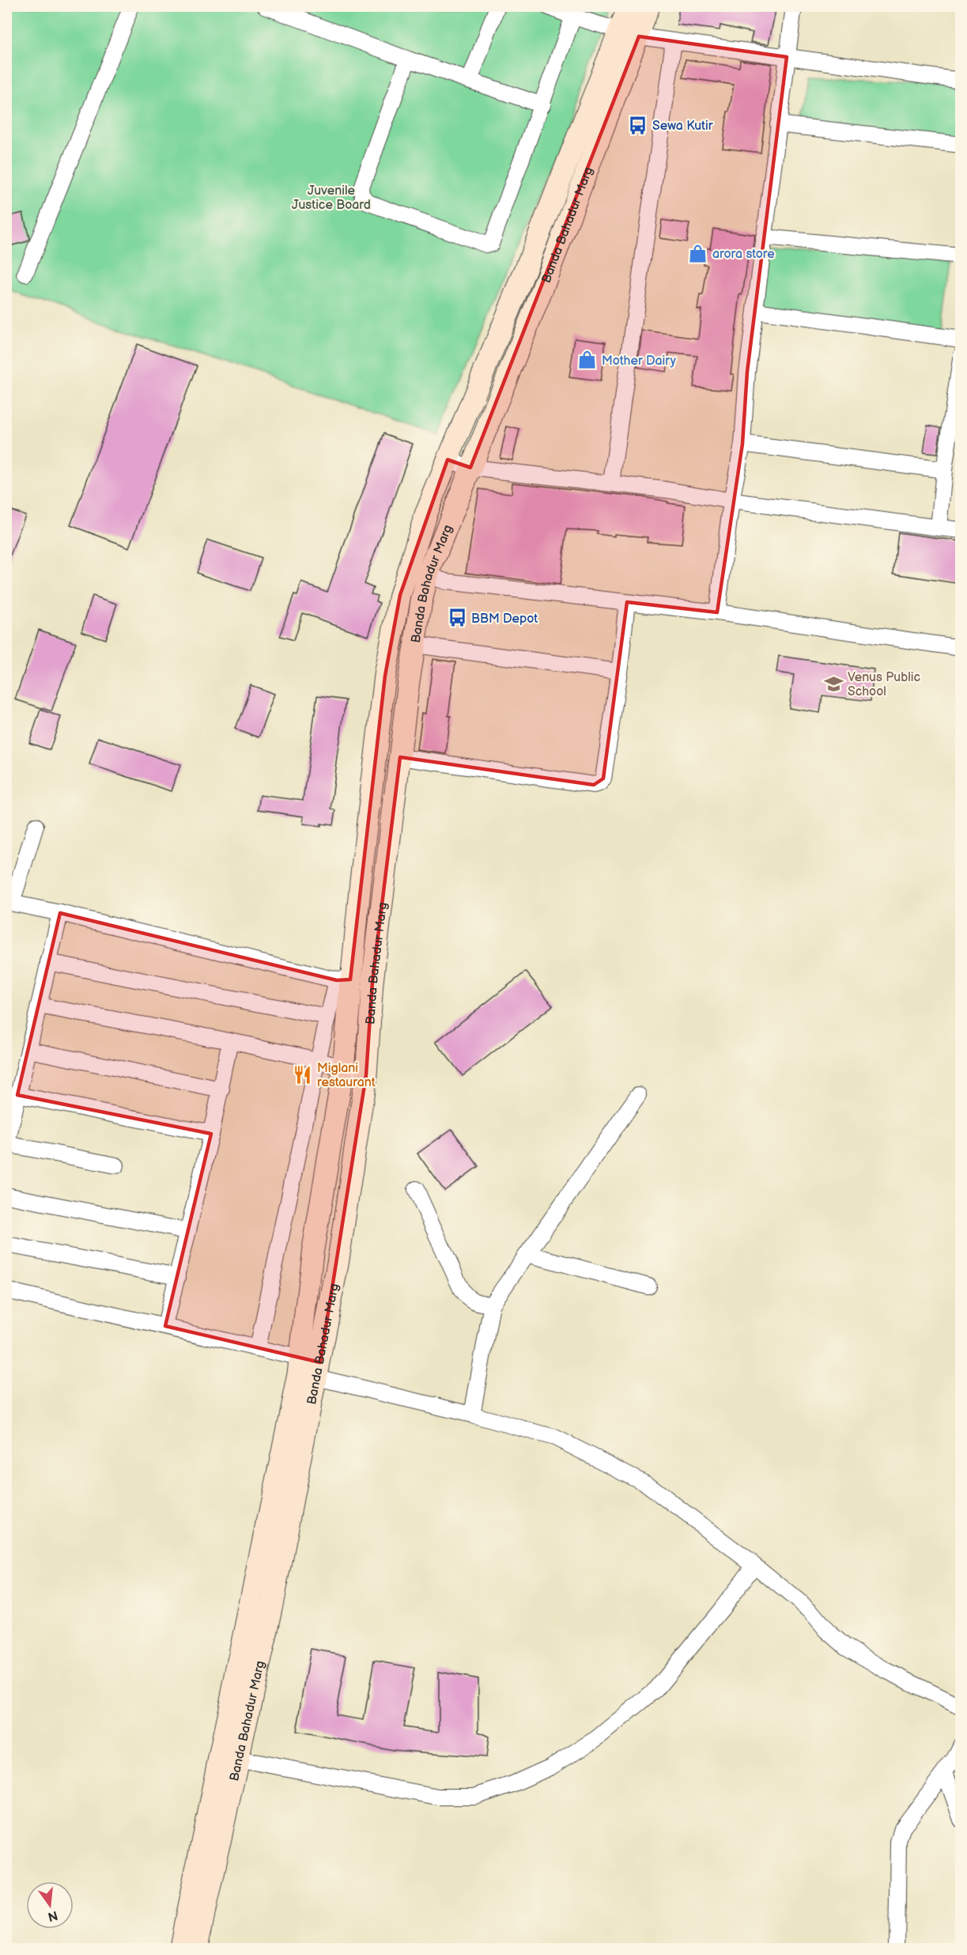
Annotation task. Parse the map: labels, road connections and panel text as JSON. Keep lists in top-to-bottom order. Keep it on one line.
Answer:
{"streets":{"street":["Banda Bahadur Marg"]},"parks":["Juvenile Justice Board"],"places":{"bus stop":["Sewa Kutir","BBM Depot"],"shop":["arora store","Mother Dairy"],"school or university":["Venus Public School"],"restaurant":["Miglani restaurant"]},"north":"bottom"}
